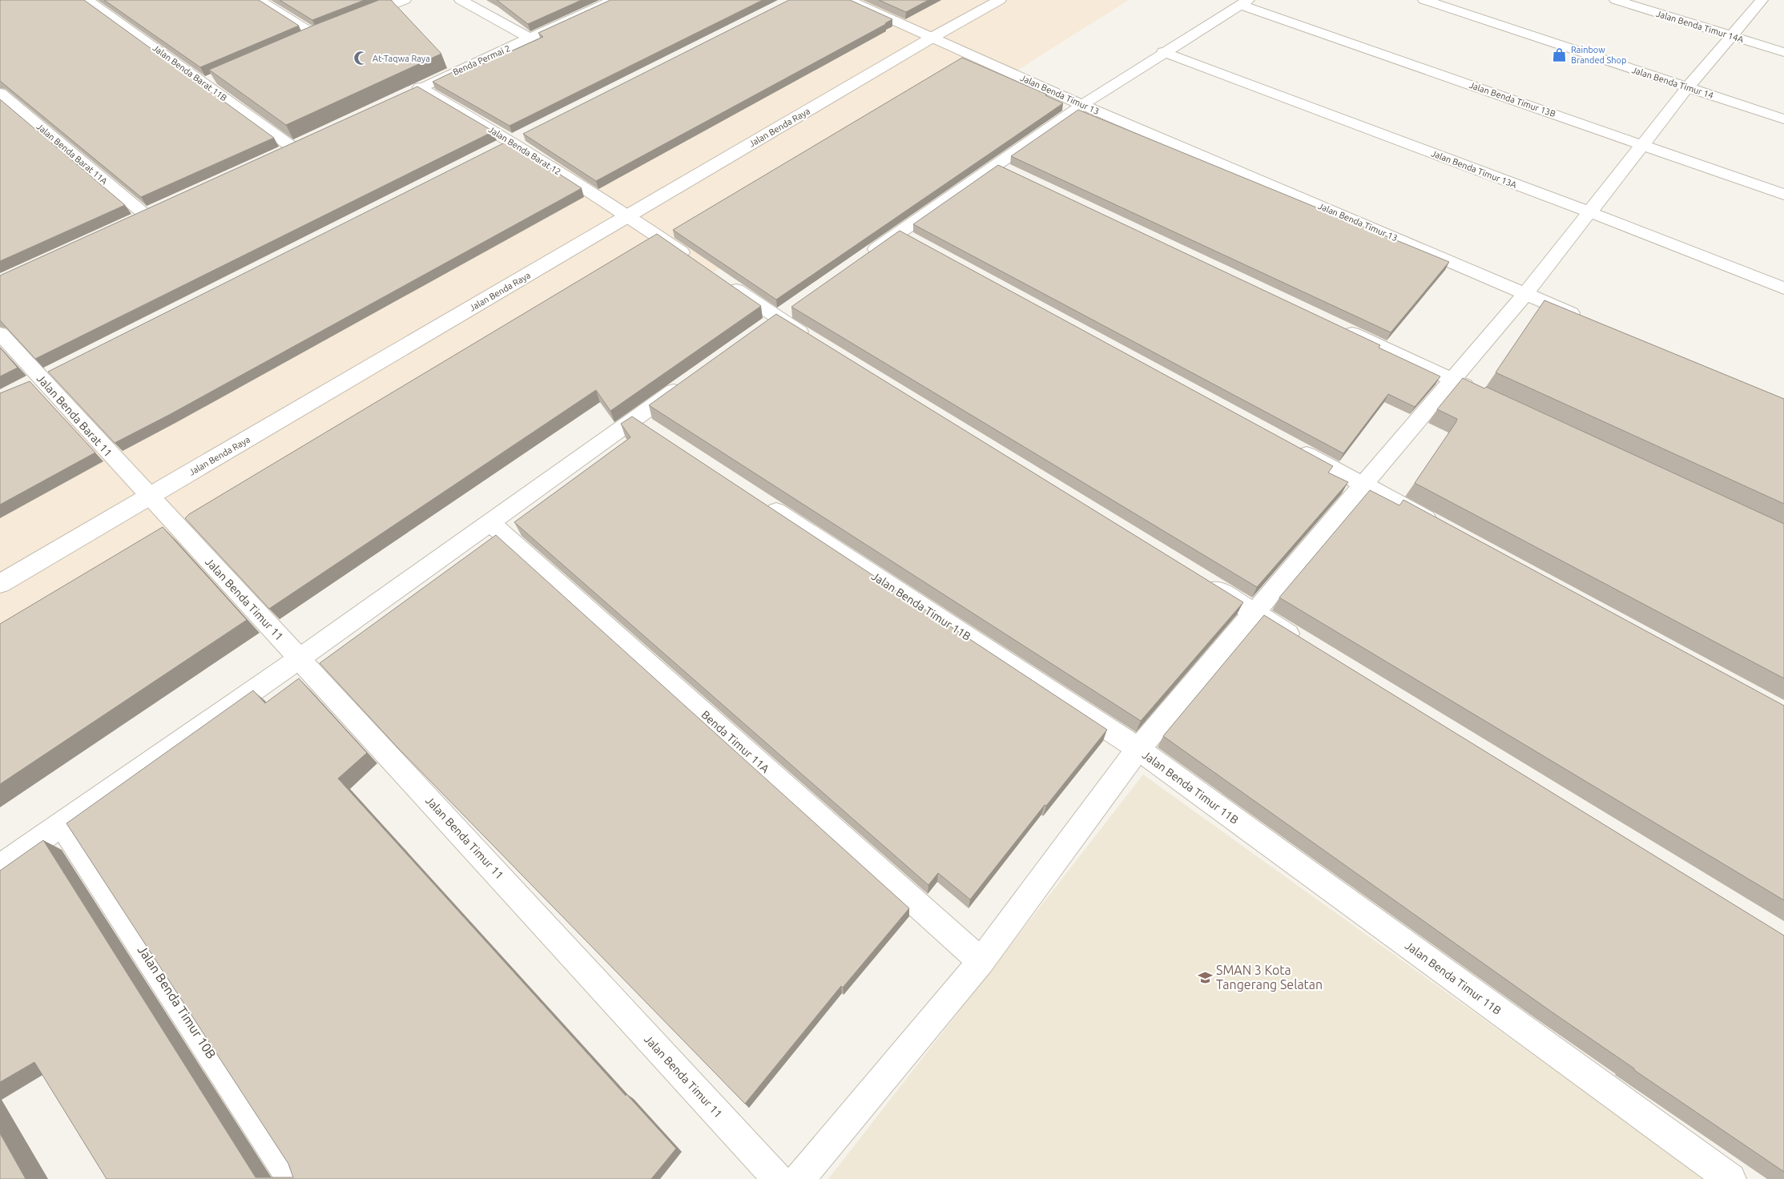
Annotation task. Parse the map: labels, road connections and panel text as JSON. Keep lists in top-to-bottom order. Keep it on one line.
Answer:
{"streets":{"street":["Jalan Benda Timur 14A","Benda Permai 2","Jalan Benda Barat 11B","Jalan Benda Timur 14","Jalan Benda Timur 13","Jalan Benda Timur 13B","Jalan Benda Raya","Jalan Benda Barat 12","Jalan Benda Barat 11A","Jalan Benda Timur 13A","Jalan Benda Barat 11","Jalan Benda Timur 11","Jalan Benda Timur 11B","Benda Timur 11A","Jalan Benda Timur 10B"]},"crossings":[["Benda Permai 2","Jalan Benda Barat 12"],["Jalan Benda Timur 13","Jalan Benda Raya"],["Jalan Benda Raya","Jalan Benda Barat 12"],["Jalan Benda Raya","Jalan Benda Barat 11"],["Jalan Benda Raya","Jalan Benda Timur 11"],["Jalan Benda Barat 11","Jalan Benda Timur 11"]],"places":{"shop":["Rainbow Branded Shop"],"mosque":["At-Taqwa Raya"],"school or university":["SMAN 3 Kota Tangerang Selatan"]}}
